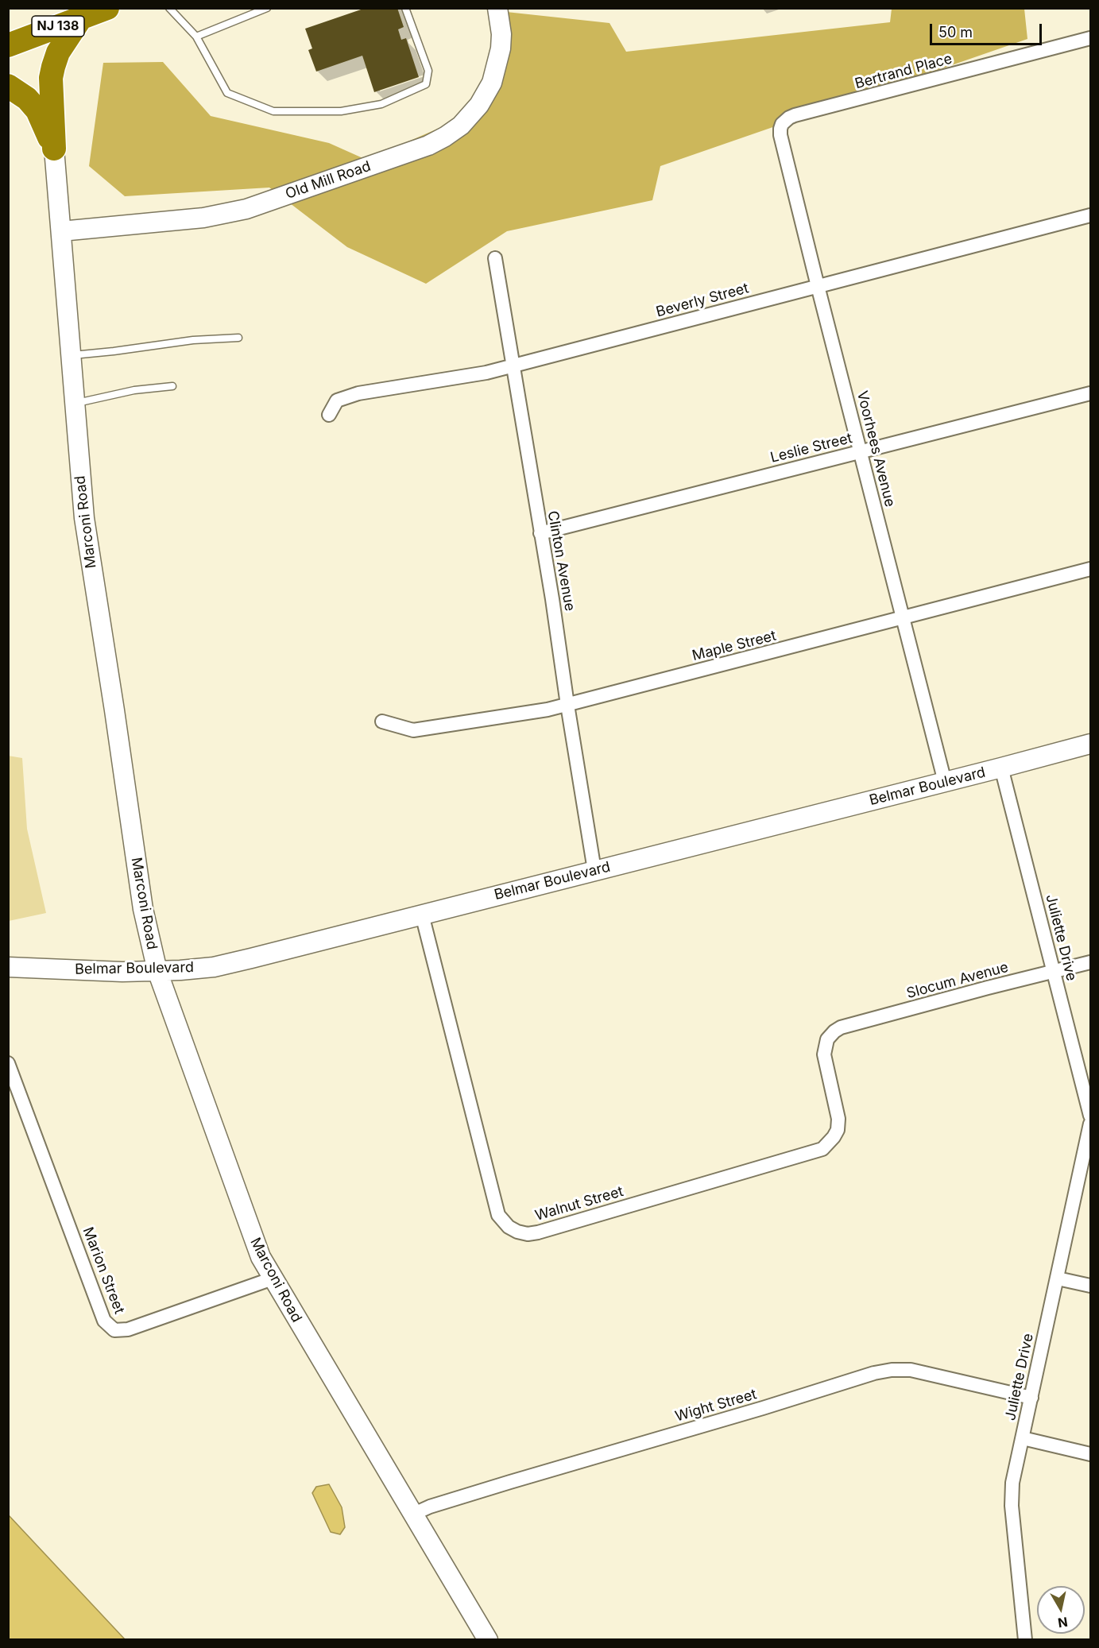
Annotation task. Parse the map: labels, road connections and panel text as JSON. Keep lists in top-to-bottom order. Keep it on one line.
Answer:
{"streets":{"highway":["NJ 138"],"street":["Bertrand Place","Old Mill Road","Beverly Street","Leslie Street","Voorhees Avenue","Marconi Road","Clinton Avenue","Maple Street","Belmar Boulevard","Juliette Drive","Slocum Avenue","Walnut Street","Marion Street","Wight Street"]},"crossings":[["Bertrand Place","Voorhees Avenue"],["Old Mill Road","Marconi Road"],["Beverly Street","Voorhees Avenue"],["Beverly Street","Clinton Avenue"],["Leslie Street","Voorhees Avenue"],["Leslie Street","Clinton Avenue"],["Voorhees Avenue","Maple Street"],["Voorhees Avenue","Belmar Boulevard"],["Marconi Road","Belmar Boulevard"],["Marconi Road","Marion Street"],["Marconi Road","Wight Street"],["Clinton Avenue","Maple Street"],["Clinton Avenue","Belmar Boulevard"],["Belmar Boulevard","Juliette Drive"],["Belmar Boulevard","Walnut Street"],["Juliette Drive","Slocum Avenue"],["Juliette Drive","Wight Street"],["Slocum Avenue","Walnut Street"]],"scale_bar":"50 m","north":"bottom"}
